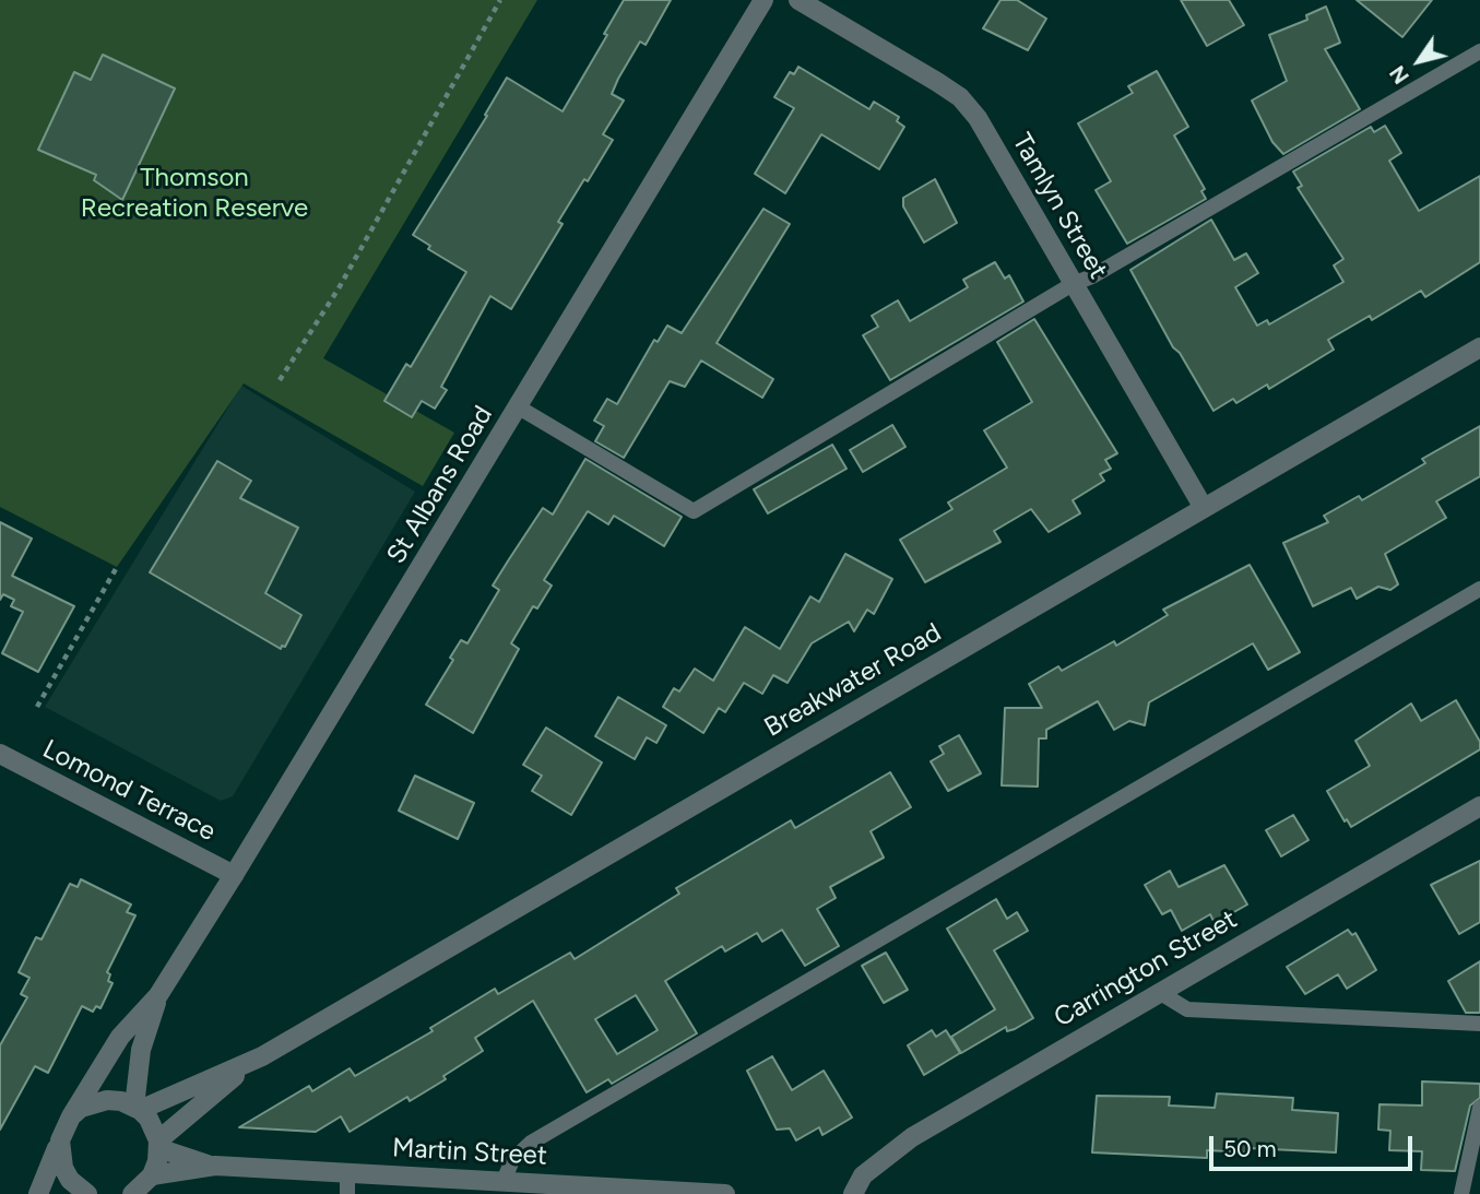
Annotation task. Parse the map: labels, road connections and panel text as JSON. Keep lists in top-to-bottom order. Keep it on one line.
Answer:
{"streets":{"street":["Tamlyn Street","St Albans Road","Breakwater Road","Lomond Terrace","Carrington Street","Martin Street"]},"crossings":[["Tamlyn Street","Breakwater Road"],["St Albans Road","Breakwater Road"],["St Albans Road","Lomond Terrace"],["Breakwater Road","Martin Street"]],"parks":["Thomson Recreation Reserve"],"scale_bar":"50 m","north":"bottom left"}
